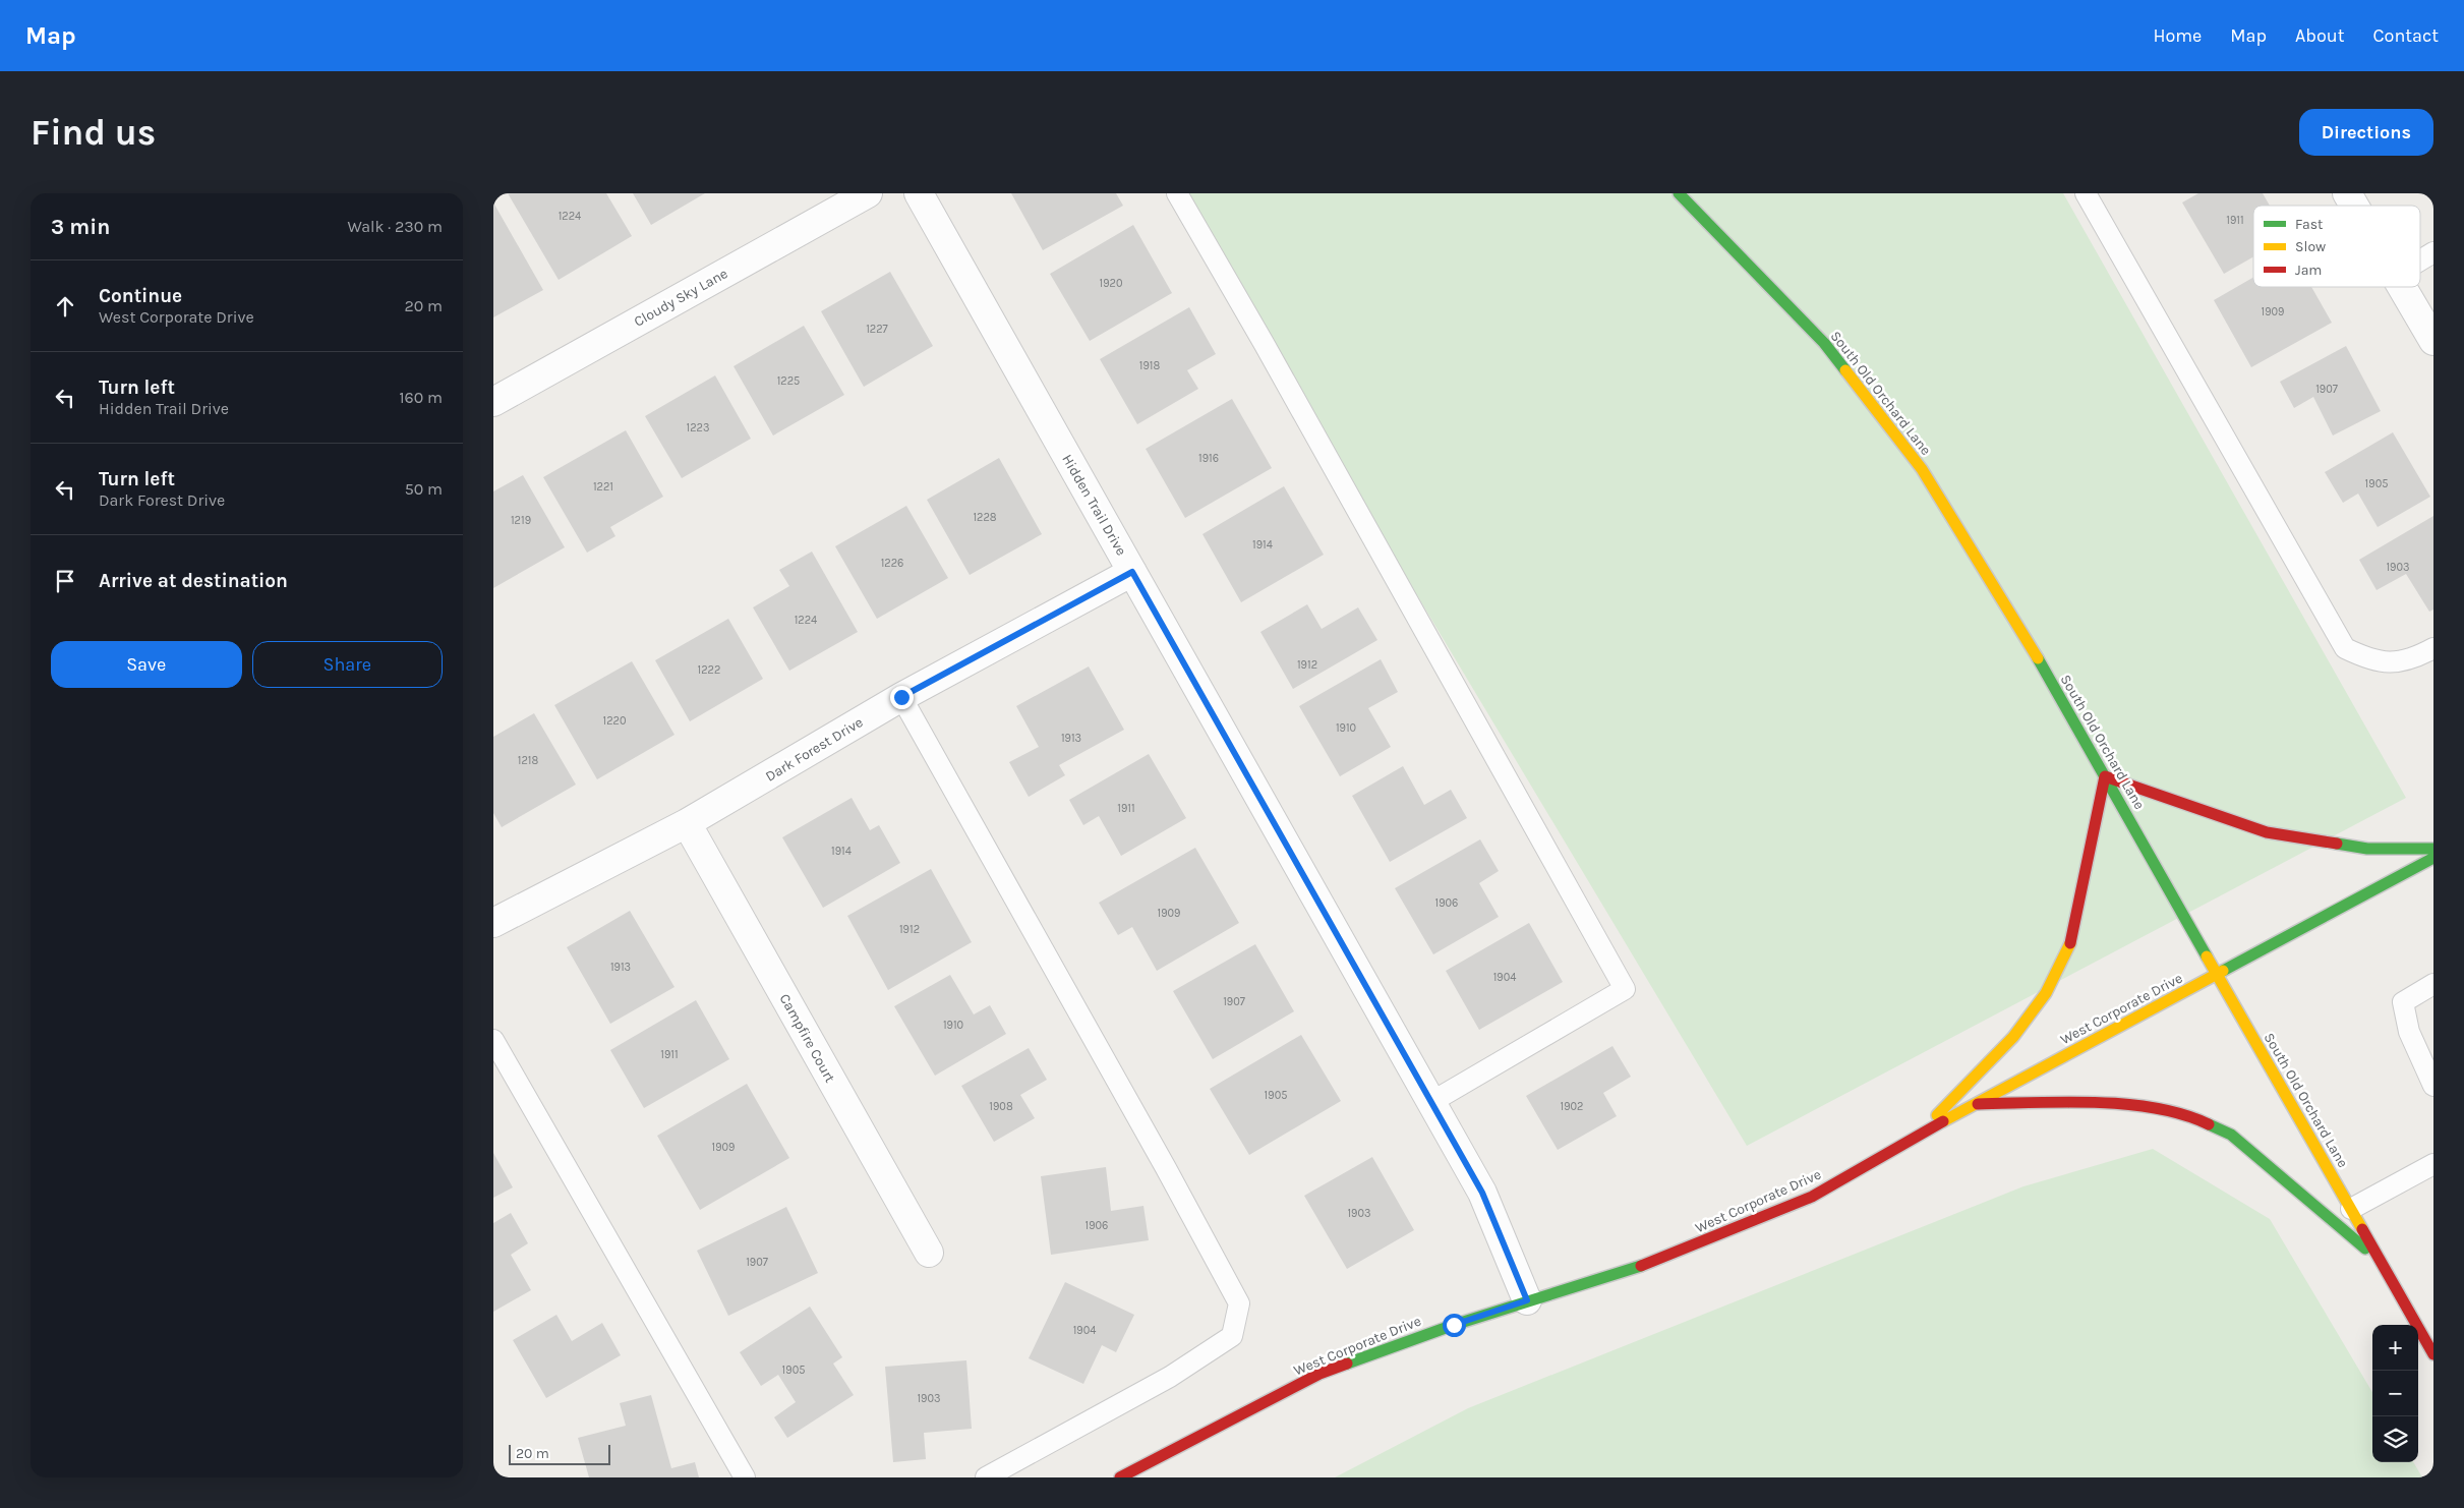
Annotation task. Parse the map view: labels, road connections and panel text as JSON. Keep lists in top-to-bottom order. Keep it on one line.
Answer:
{"streets":{"street":["Cloudy Sky Lane","South Old Orchard Lane","Hidden Trail Drive","Dark Forest Drive","West Corporate Drive","Campfire Court"]},"crossings":[["South Old Orchard Lane","West Corporate Drive"],["Hidden Trail Drive","Dark Forest Drive"],["Hidden Trail Drive","West Corporate Drive"],["Dark Forest Drive","Campfire Court"]],"house_numbers":["1224","1911","1920","1909","1227","1918","1225","1907","1223","1916","1905","1221","1228","1219","1914","1226","1903","1224","1912","1222","1220","1910","1913","1218","1911","1914","1906","1909","1912","1913","1904","1907","1910","1911","1905","1908","1902","1909","1903","1906","1907","1904","1905","1903"],"legend":["Fast","Slow","Jam"],"scale_bar":"20 m","page":{"header":"Map","nav":["Home","Map","About","Contact"],"buttons":["Directions",["Save","Share"]],"title":"Find us","heading":["3 min","Walk · 230 m"],"list":[["Continue","West Corporate Drive","20 m"],["Turn left","Hidden Trail Drive","160 m"],["Turn left","Dark Forest Drive","50 m"],"Arrive at destination"],"map_buttons":["+","−"],"scale":"20 m"}}
